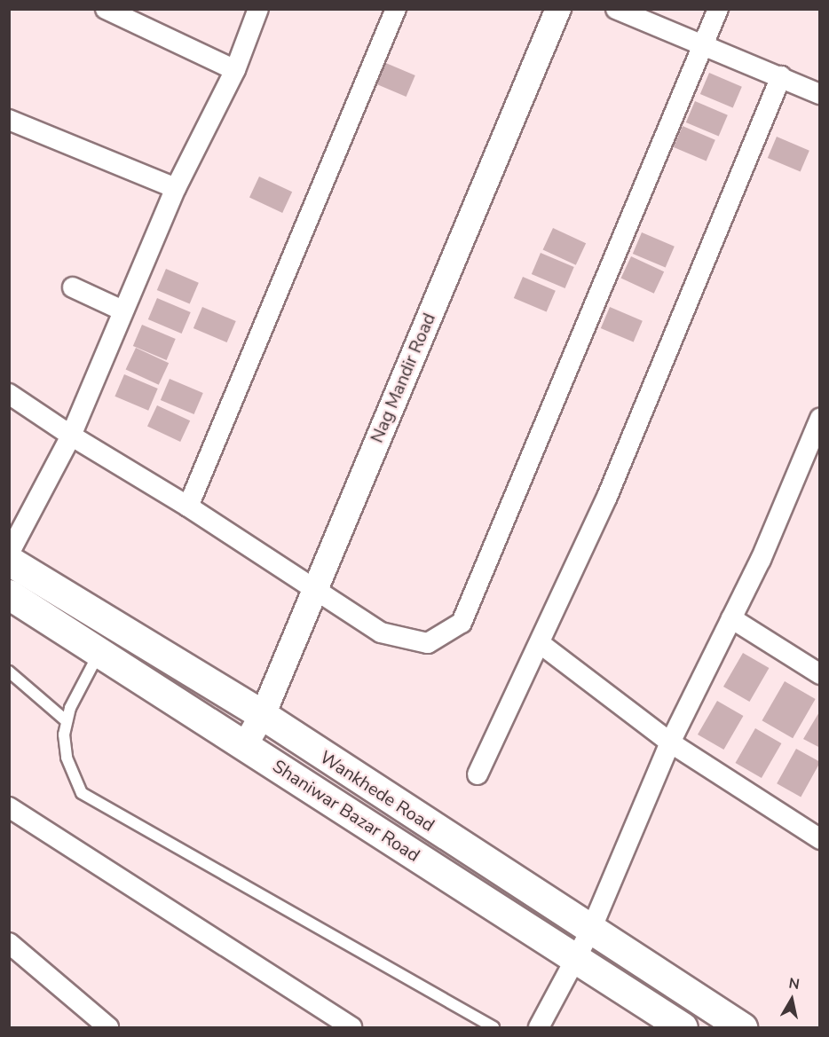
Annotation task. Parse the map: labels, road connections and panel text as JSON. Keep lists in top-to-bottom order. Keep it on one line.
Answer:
{"streets":{"main road":["Wankhede Road","Shaniwar Bazar Road"],"street":["Nag Mandir Road"]},"crossings":[["Nag Mandir Road","Wankhede Road"],["Nag Mandir Road","Shaniwar Bazar Road"]],"north":"top"}
